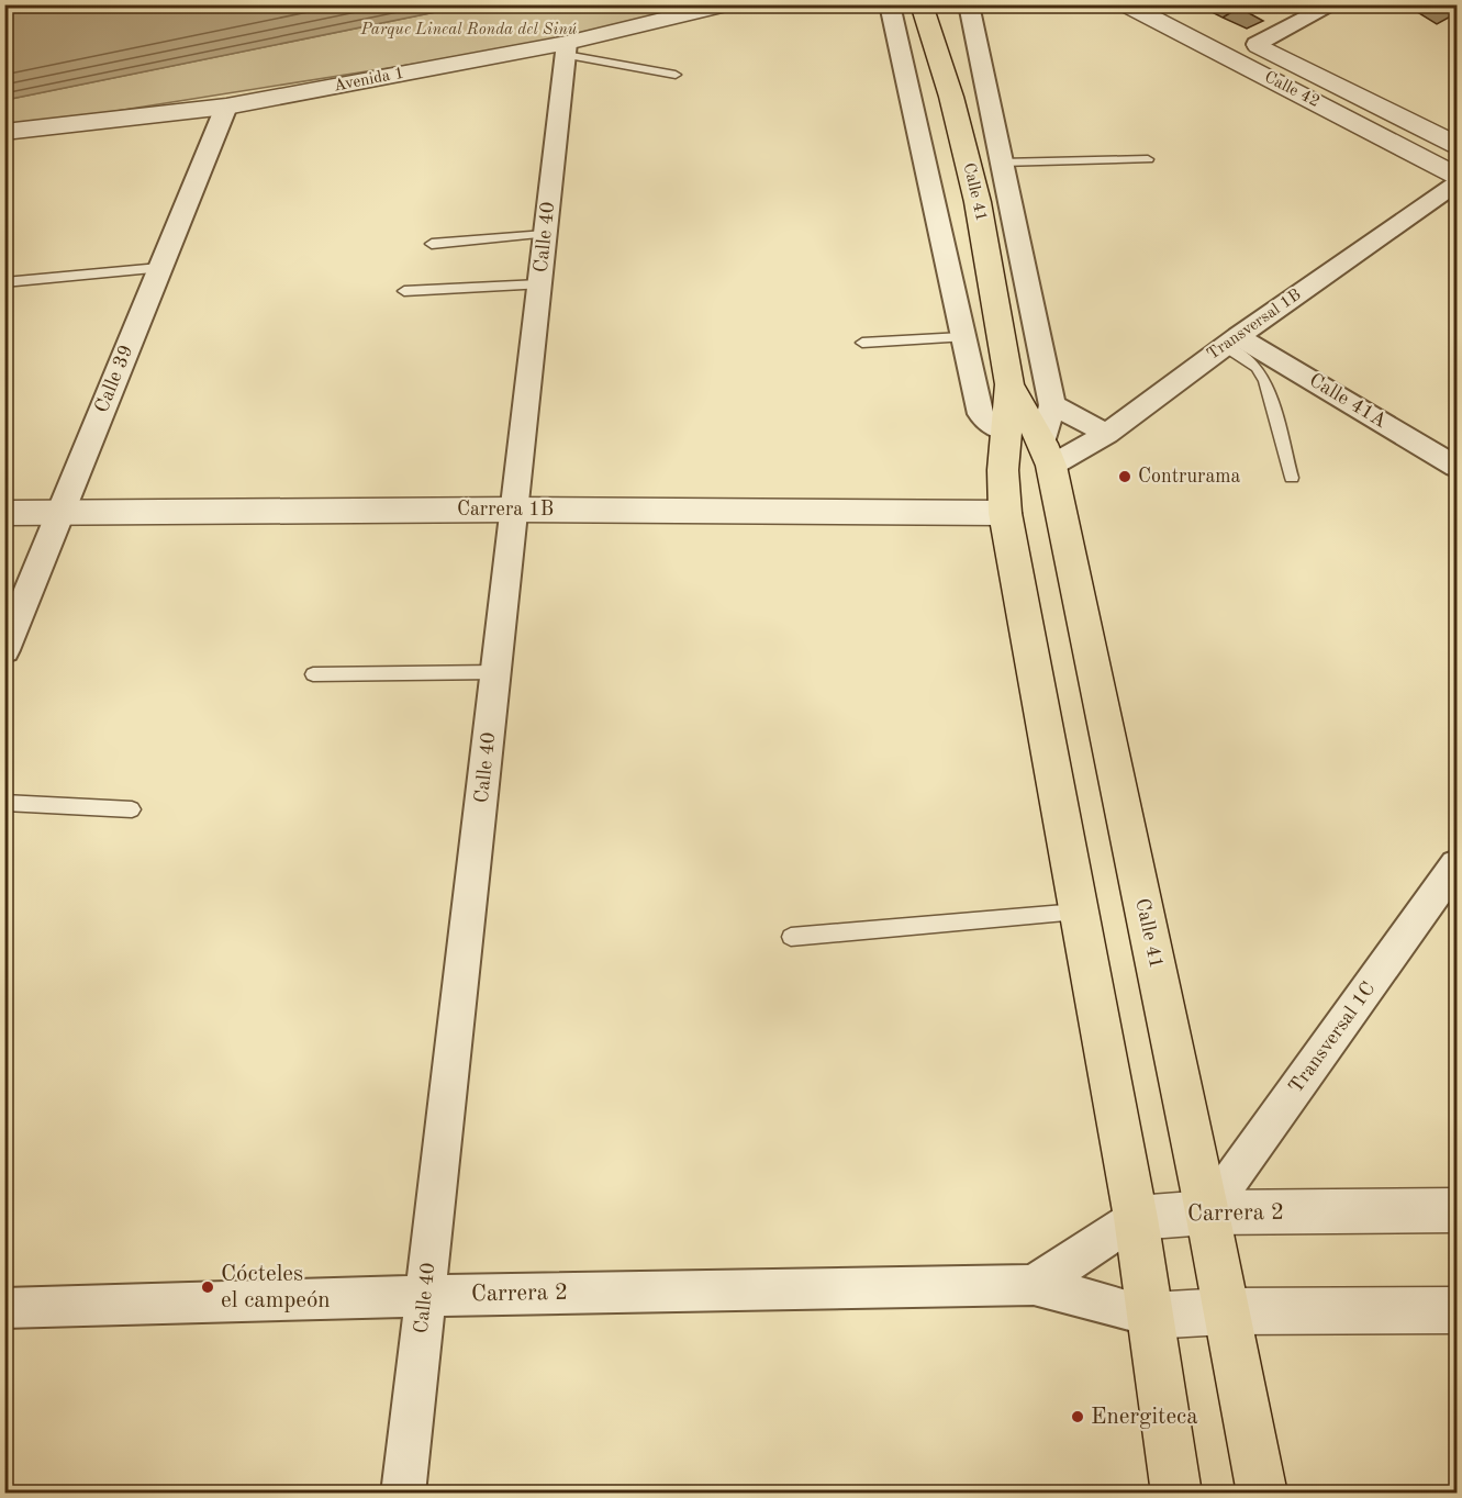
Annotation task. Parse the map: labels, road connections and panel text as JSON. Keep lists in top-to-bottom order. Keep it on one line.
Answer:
{"streets":{"main road":["Calle 41"],"street":["Avenida 1","Calle 42","Calle 40","Transversal 1B","Calle 39","Calle 41A","Carrera 1B","Transversal 1C","Carrera 2"]},"crossings":[["Avenida 1","Calle 40"],["Avenida 1","Calle 39"],["Calle 41","Transversal 1B"],["Calle 41","Carrera 1B"],["Calle 41","Transversal 1C"],["Calle 41","Carrera 2"],["Calle 40","Carrera 1B"],["Calle 40","Carrera 2"],["Transversal 1B","Calle 41A"],["Calle 39","Carrera 1B"],["Transversal 1C","Carrera 2"]],"parks":["Parque Lineal Ronda del Sinú"],"places":["Contrurama","Cócteles el campeón","Energiteca"]}
